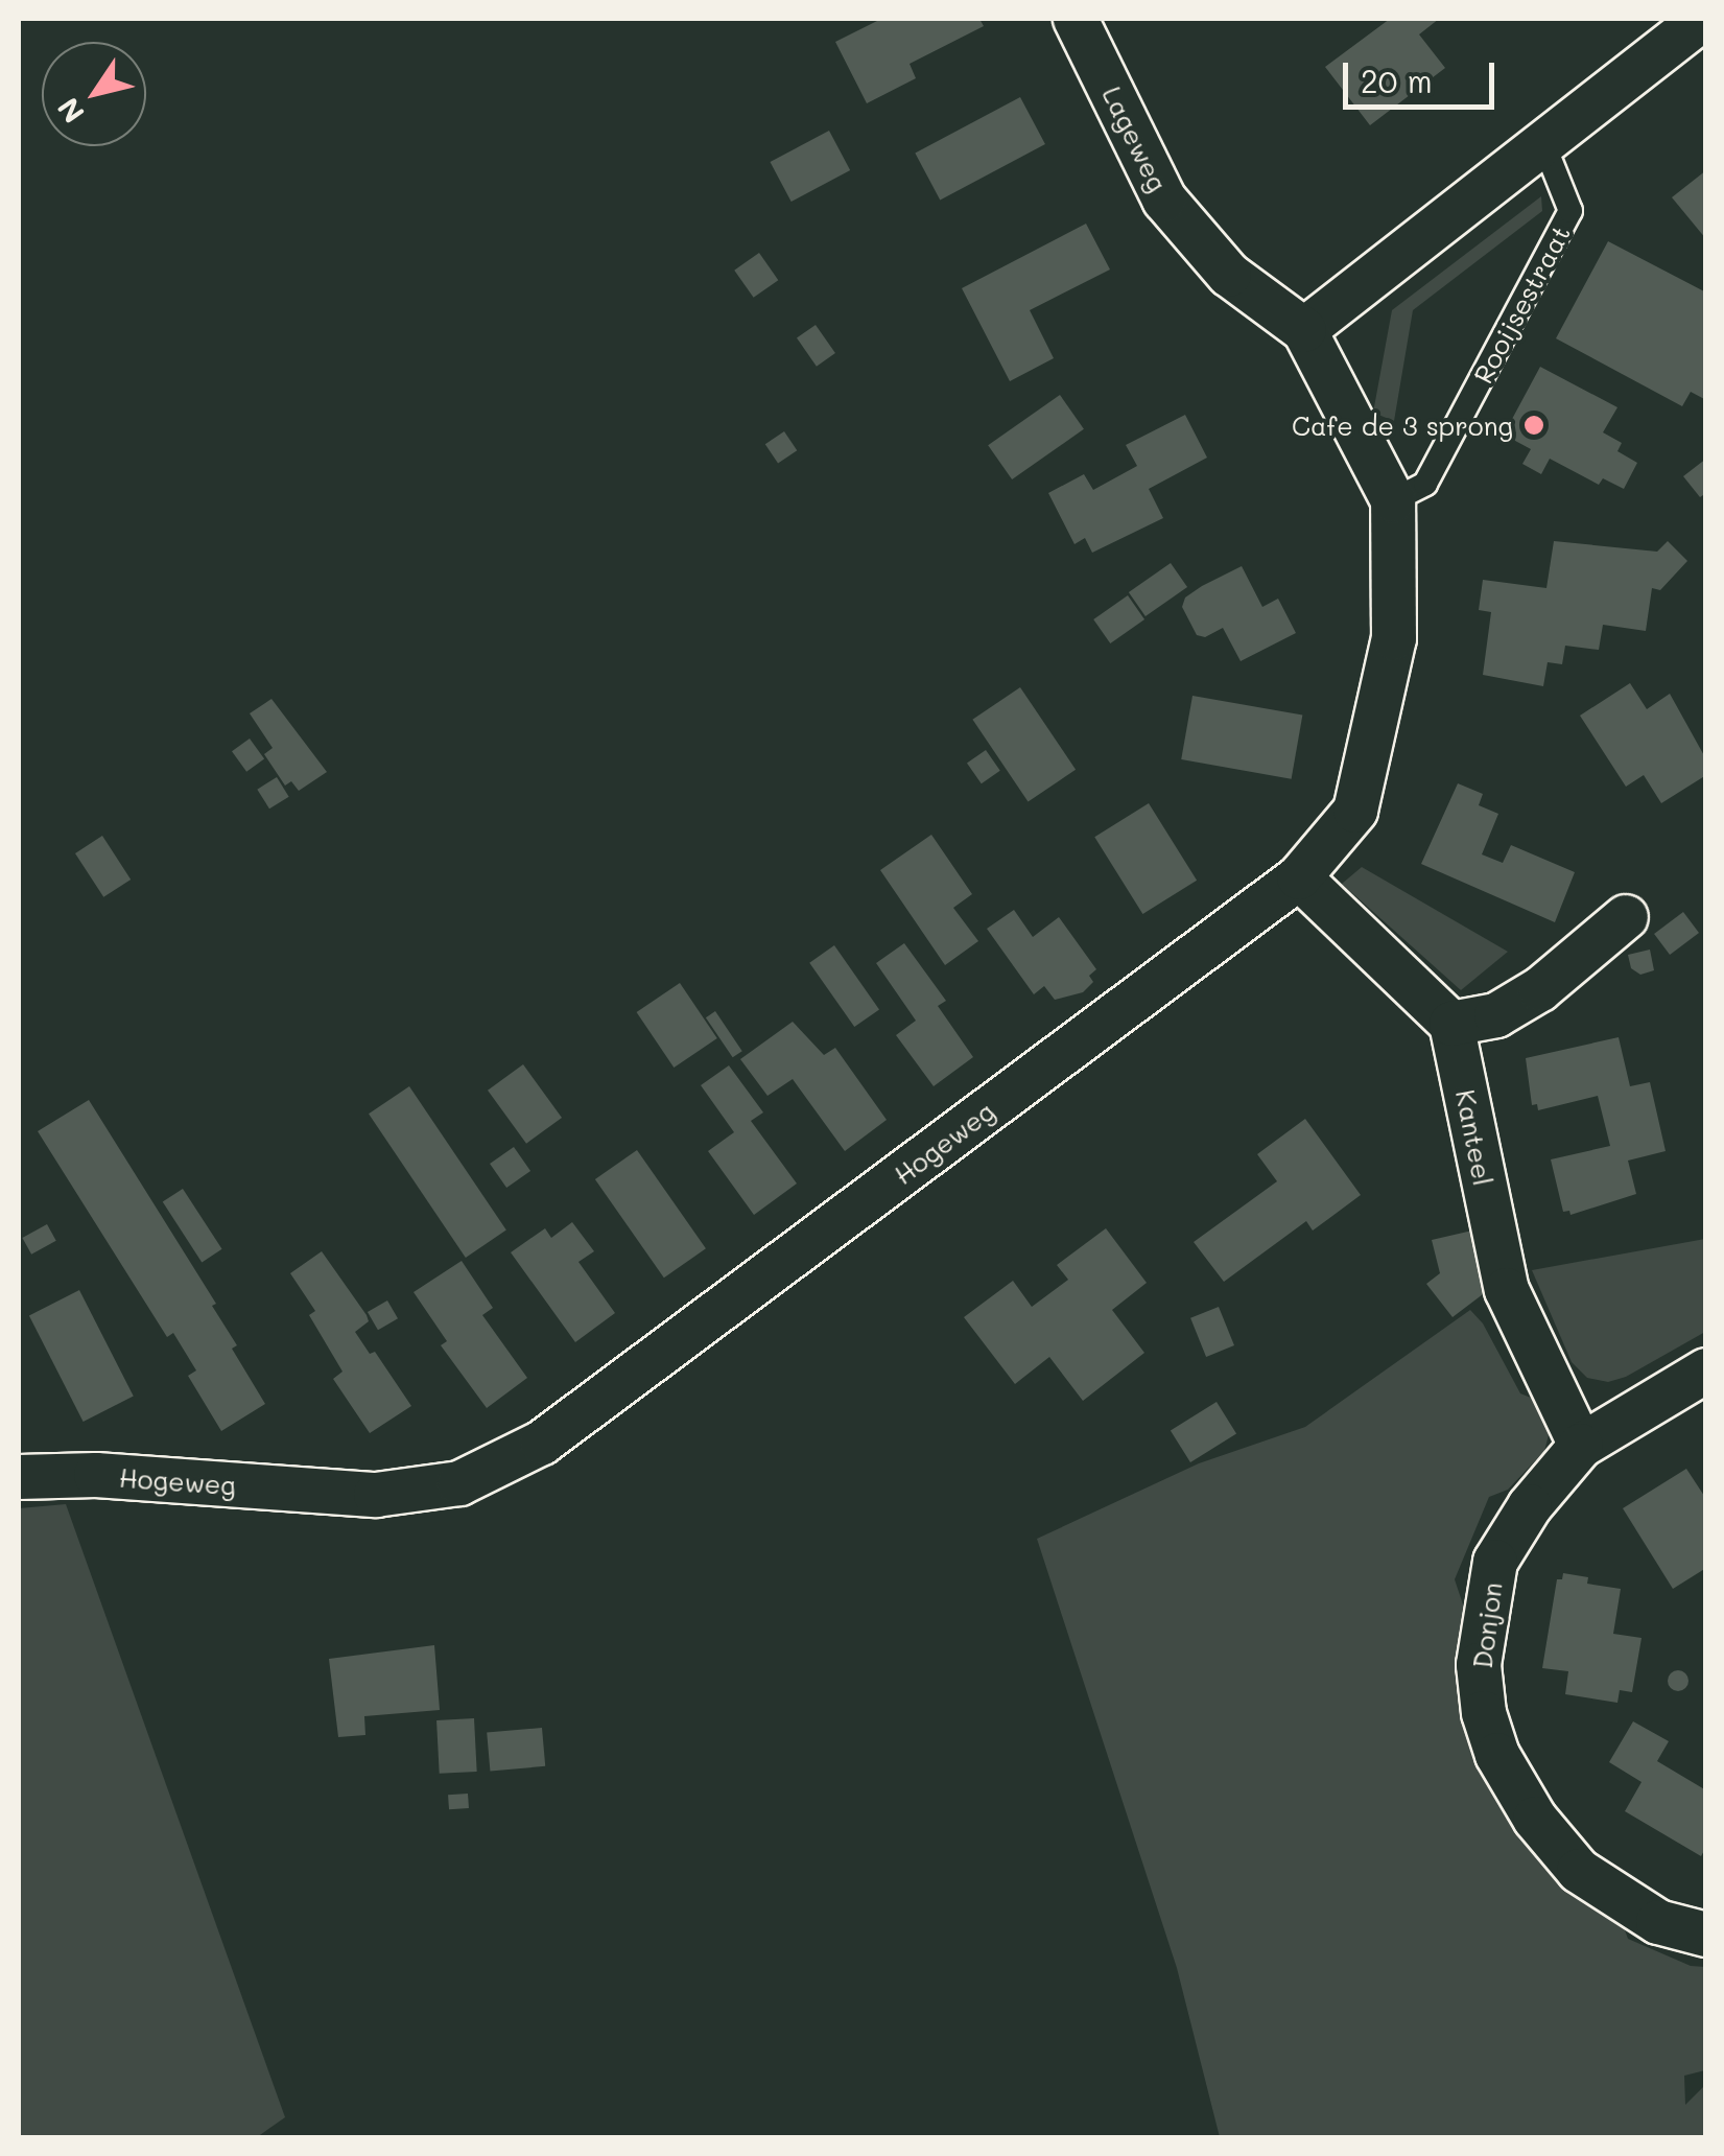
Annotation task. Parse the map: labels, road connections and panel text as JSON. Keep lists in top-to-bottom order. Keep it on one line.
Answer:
{"streets":{"street":["Lageweg","Kanteel","Hogeweg","Donjon"],"lane":["Rooijsestraat"]},"crossings":[["Lageweg","Hogeweg"],["Rooijsestraat","Hogeweg"],["Kanteel","Donjon"]],"places":["Cafe de 3 sprong"],"scale_bar":"20 m","north":"bottom left"}
